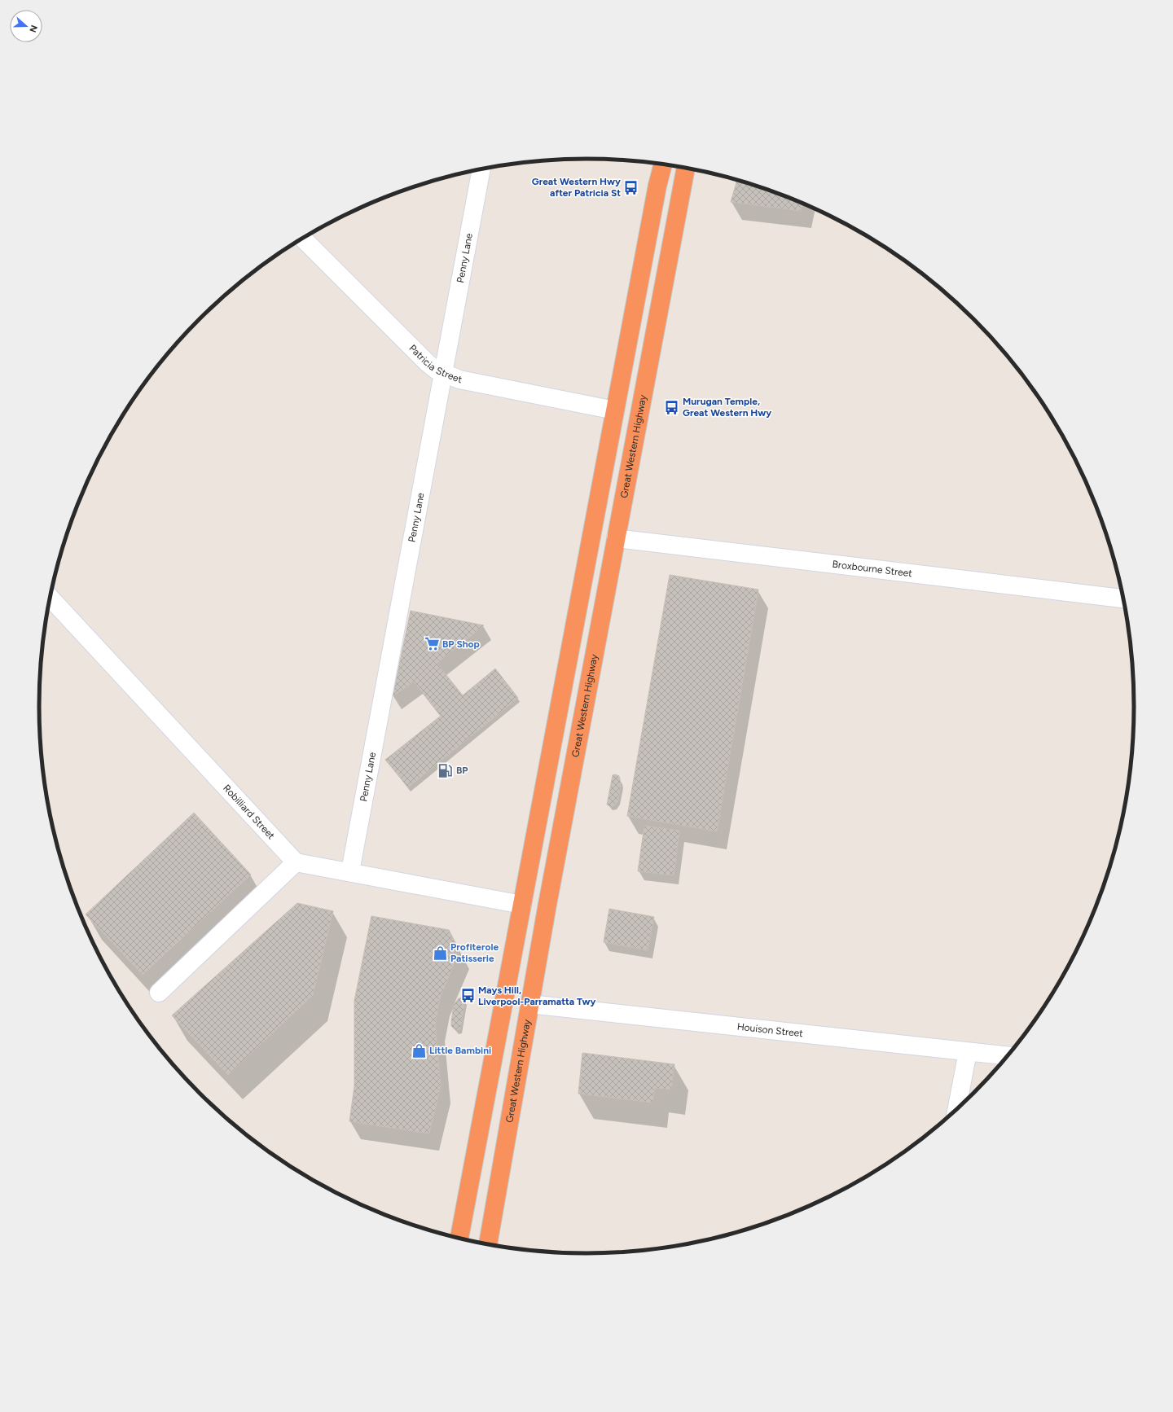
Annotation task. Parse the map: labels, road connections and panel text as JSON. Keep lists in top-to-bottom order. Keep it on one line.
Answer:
{"streets":{"highway":["Great Western Highway"],"street":["Penny Lane","Patricia Street","Broxbourne Street","Robilliard Street","Houison Street"]},"crossings":[["Penny Lane","Patricia Street"],["Great Western Highway","Broxbourne Street"],["Great Western Highway","Houison Street"]],"places":{"bus stop":["Great Western Hwy after Patricia St","Murugan Temple, Great Western Hwy","Mays Hill, Liverpool-Parramatta Twy"],"supermarket":["BP Shop"],"fuel station":["BP"],"shop":["Profiterole Patisserie","Little Bambini"]},"north":"right"}
